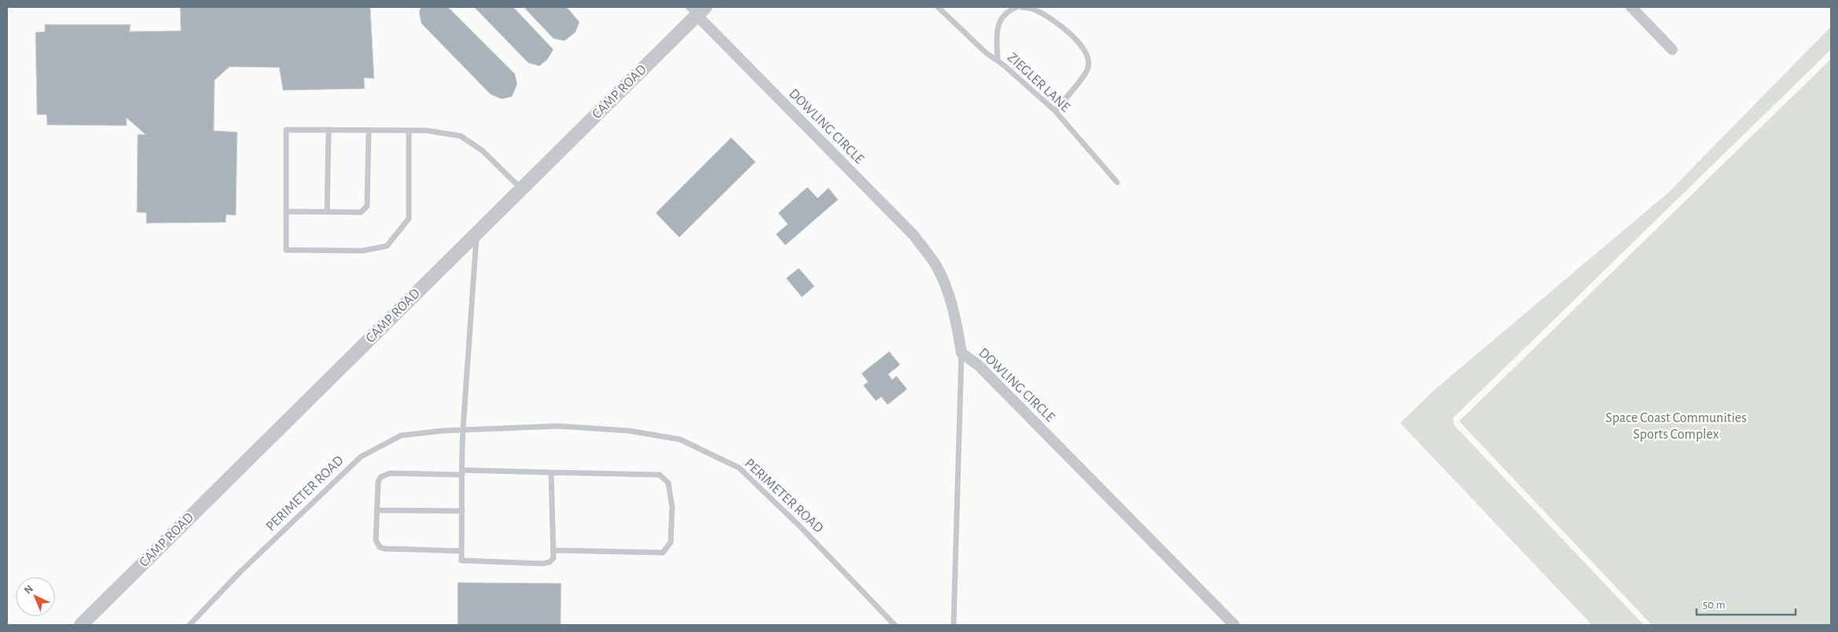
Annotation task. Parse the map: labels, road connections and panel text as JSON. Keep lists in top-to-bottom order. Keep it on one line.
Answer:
{"streets":{"street":["CAMP ROAD","DOWLING CIRCLE"],"lane":["ZIEGLER LANE","PERIMETER ROAD"]},"crossings":[["CAMP ROAD","DOWLING CIRCLE"]],"parks":["Space Coast Communities Sports Complex"],"scale_bar":"50 m","north":"top left"}
